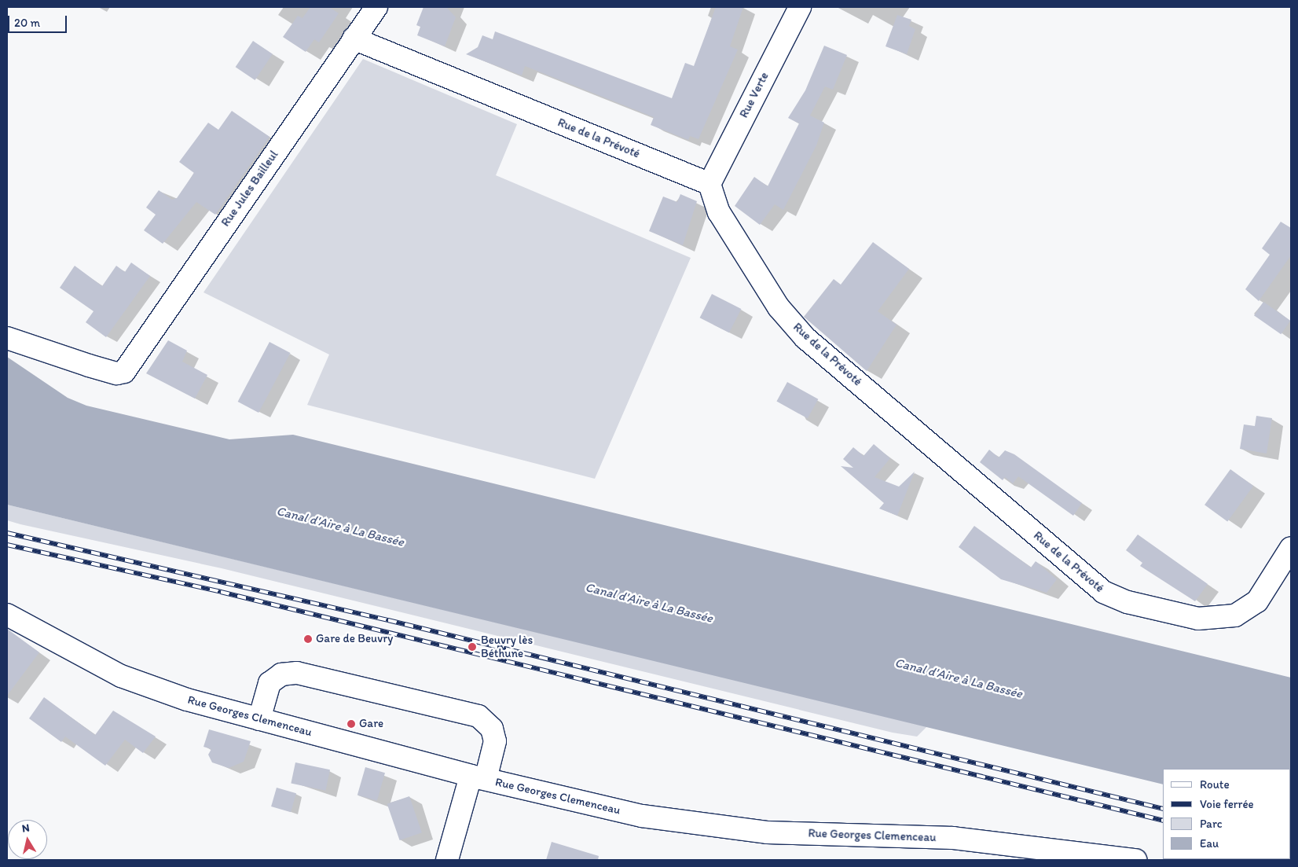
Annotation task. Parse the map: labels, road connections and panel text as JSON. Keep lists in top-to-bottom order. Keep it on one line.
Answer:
{"streets":{"street":["Rue Verte","Rue de la Prévoté","Rue Jules Bailleul","Rue Georges Clemenceau"]},"crossings":[["Rue Verte","Rue de la Prévoté"],["Rue de la Prévoté","Rue Jules Bailleul"]],"water":["Canal d'Aire à La Bassée"],"places":["Gare de Beuvry","Beuvry lès Béthune","Gare"],"legend":["Route","Voie ferrée","Parc","Eau"],"scale_bar":"20 m","north":"top"}
